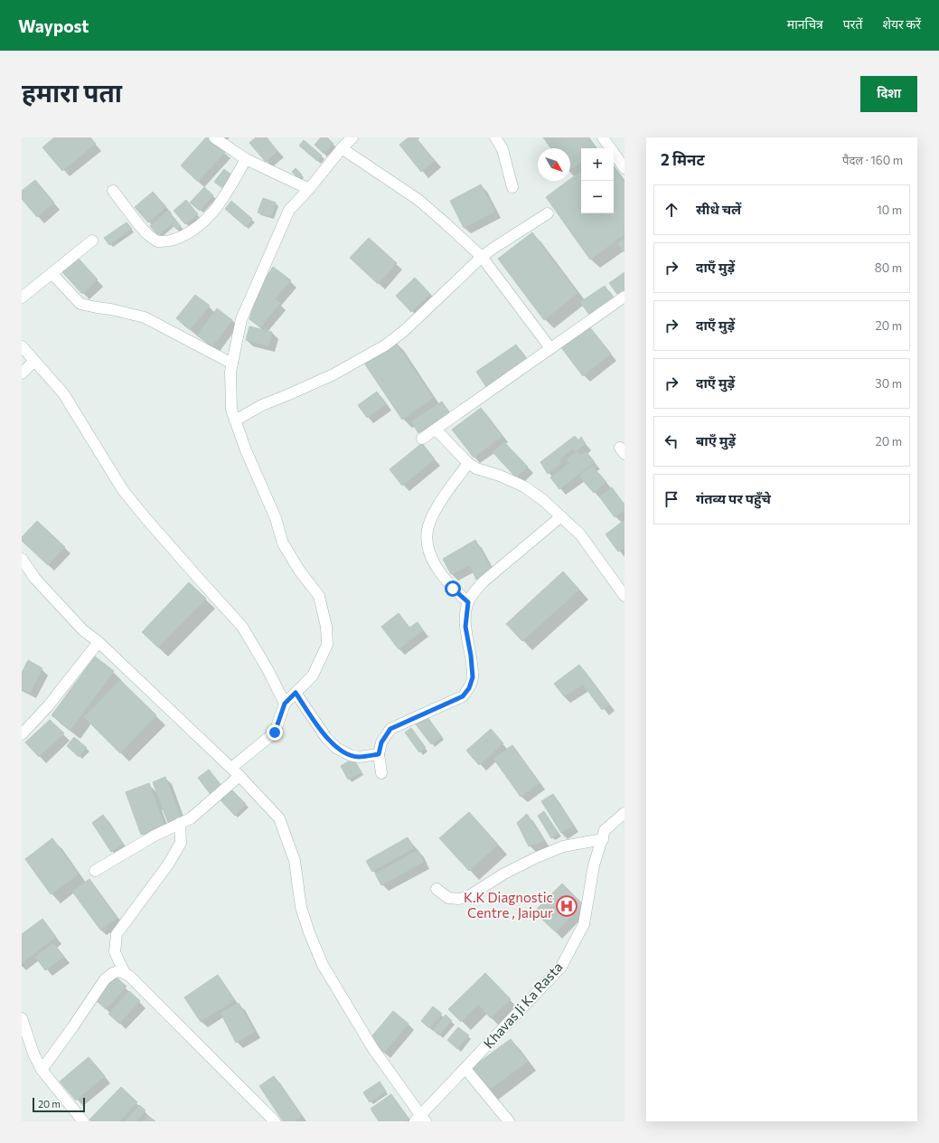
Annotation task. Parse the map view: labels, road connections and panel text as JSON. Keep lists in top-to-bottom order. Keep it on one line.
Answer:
{"streets":{"street":["Khavas Ji Ka Rasta"]},"places":{"hospital":["K.K Diagnostic Centre , Jaipur"]},"scale_bar":"20 m","north":"bottom right","page":{"header":"Waypost","nav":["मानचित्र","परतें","शेयर करें"],"buttons":"दिशा","title":"हमारा पता","heading":["2 मिनट","पैदल · 160 m"],"map_buttons":["+","−"],"list":[["सीधे चलें","10 m"],["दाएँ मुड़ें","80 m"],["दाएँ मुड़ें","20 m"],["दाएँ मुड़ें","30 m"],["बाएँ मुड़ें","20 m"],"गंतव्य पर पहुँचे"],"scale":"20 m"}}
